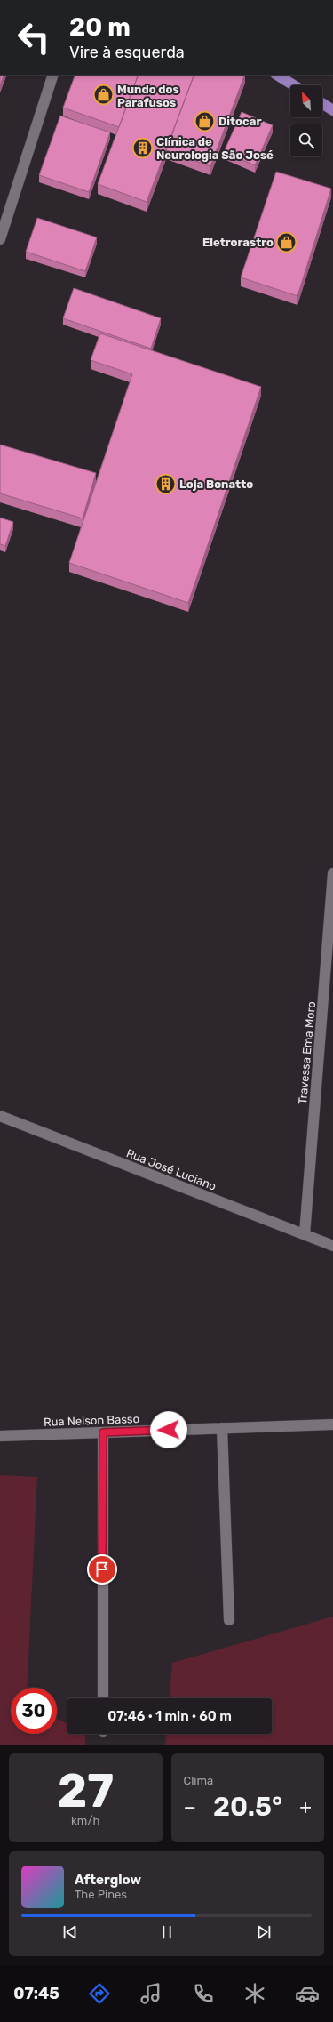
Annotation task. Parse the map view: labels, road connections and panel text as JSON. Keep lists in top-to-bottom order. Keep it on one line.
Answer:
{"streets":{"street":["Travessa Ema Moro","Rua José Luciano","Rua Nelson Basso"]},"crossings":[["Travessa Ema Moro","Rua José Luciano"]],"places":{"shop":["Mundo dos Parafusos","Ditocar","Eletrorastro"],"building":["Clínica de Neurologia São José","Loja Bonatto"]},"north":"top left","page":{"turn":["20 m","Vire à esquerda"],"limit":"30","trip":"07:46 · 1 min · 60 m","tile":[["27","km/h"],"Clima"],"heat":["−","20.5°","+"],"song":["Afterglow","The Pines"],"tabs":"07:45"}}
